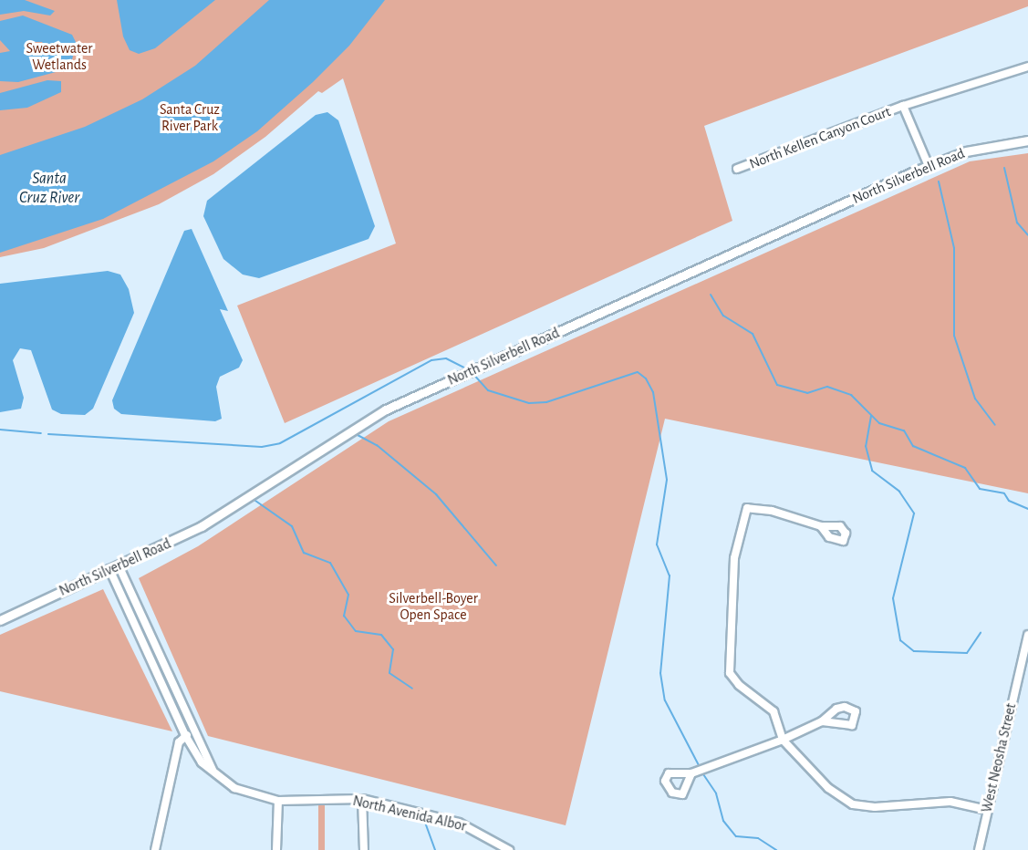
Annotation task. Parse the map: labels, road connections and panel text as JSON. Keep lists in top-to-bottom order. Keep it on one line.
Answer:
{"streets":{"main road":["North Silverbell Road"],"street":["North Kellen Canyon Court","West Neosha Street","North Avenida Albor"]},"crossings":[["North Kellen Canyon Court","North Silverbell Road"],["North Silverbell Road","North Avenida Albor"]],"water":["Santa Cruz River"],"parks":["Sweetwater Wetlands","Santa Cruz River Park","Silverbell-Boyer Open Space"]}
